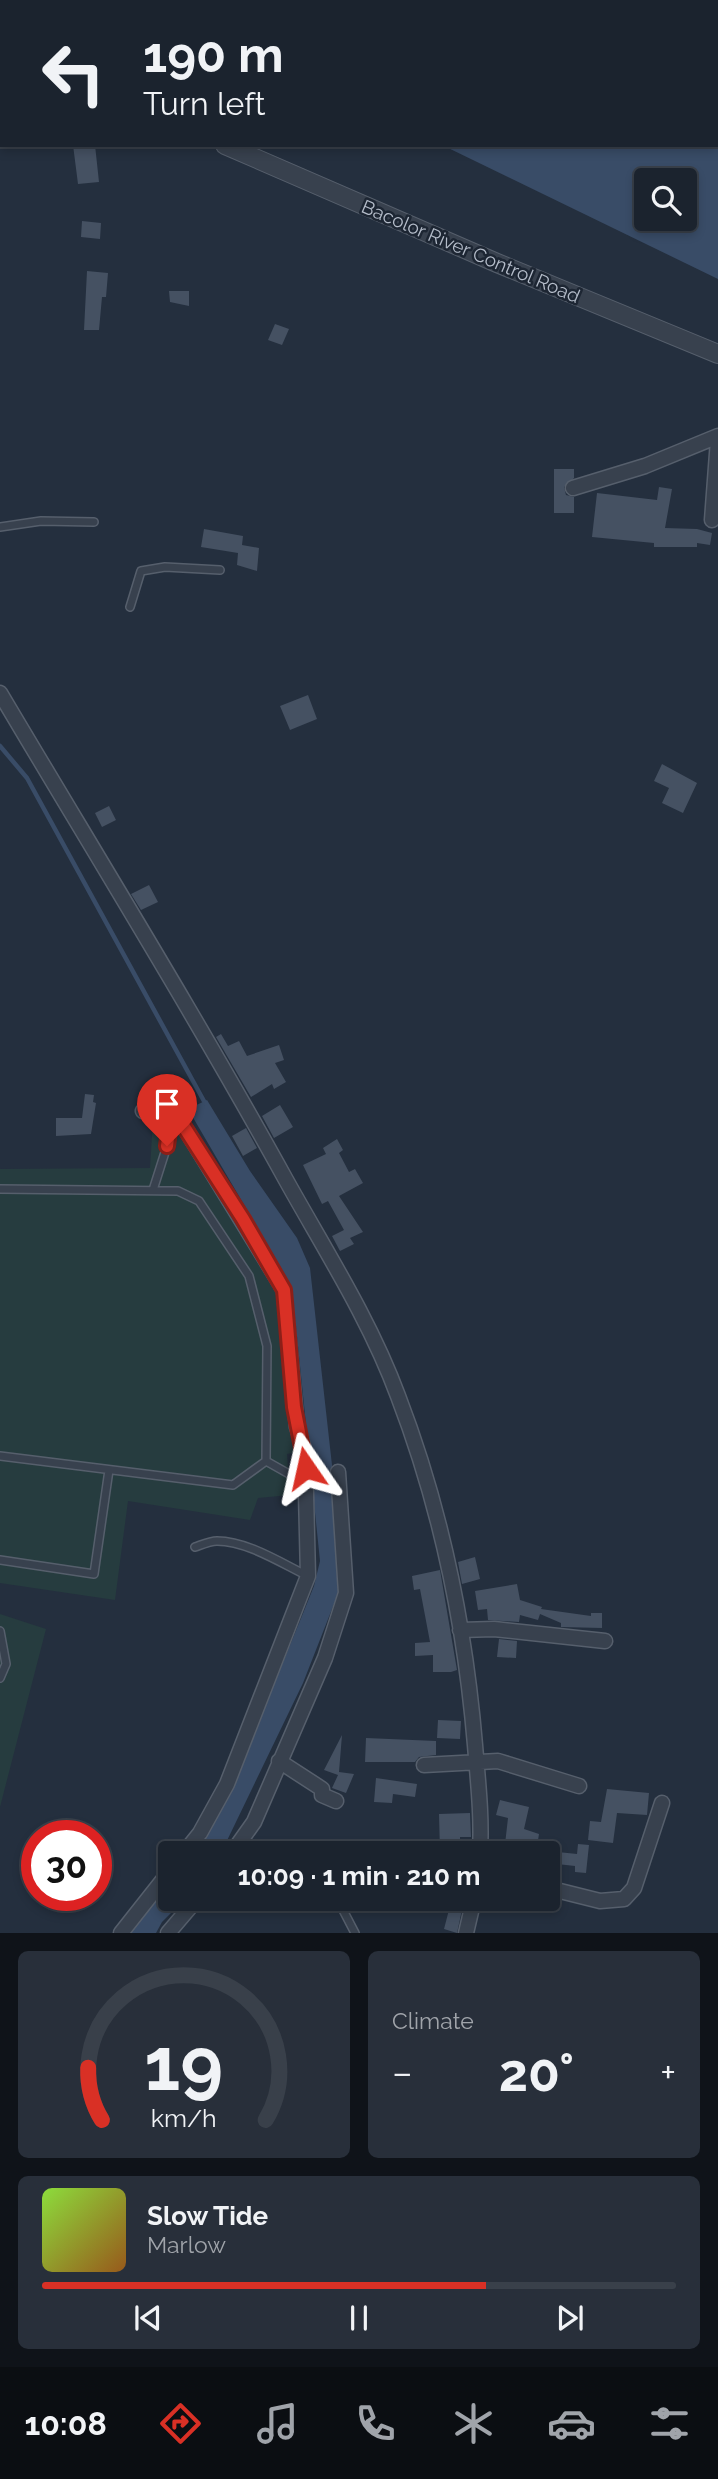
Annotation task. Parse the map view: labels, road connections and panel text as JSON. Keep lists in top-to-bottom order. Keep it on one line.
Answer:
{"streets":{"street":["Bacolor River Control Road"]},"page":{"turn":["190 m","Turn left"],"limit":"30","trip":"10:09 · 1 min · 210 m","tile":"Climate","heat":["−","20°","+"],"song":["Slow Tide","Marlow"],"tabs":"10:08","gauge":["19","km/h"]}}
